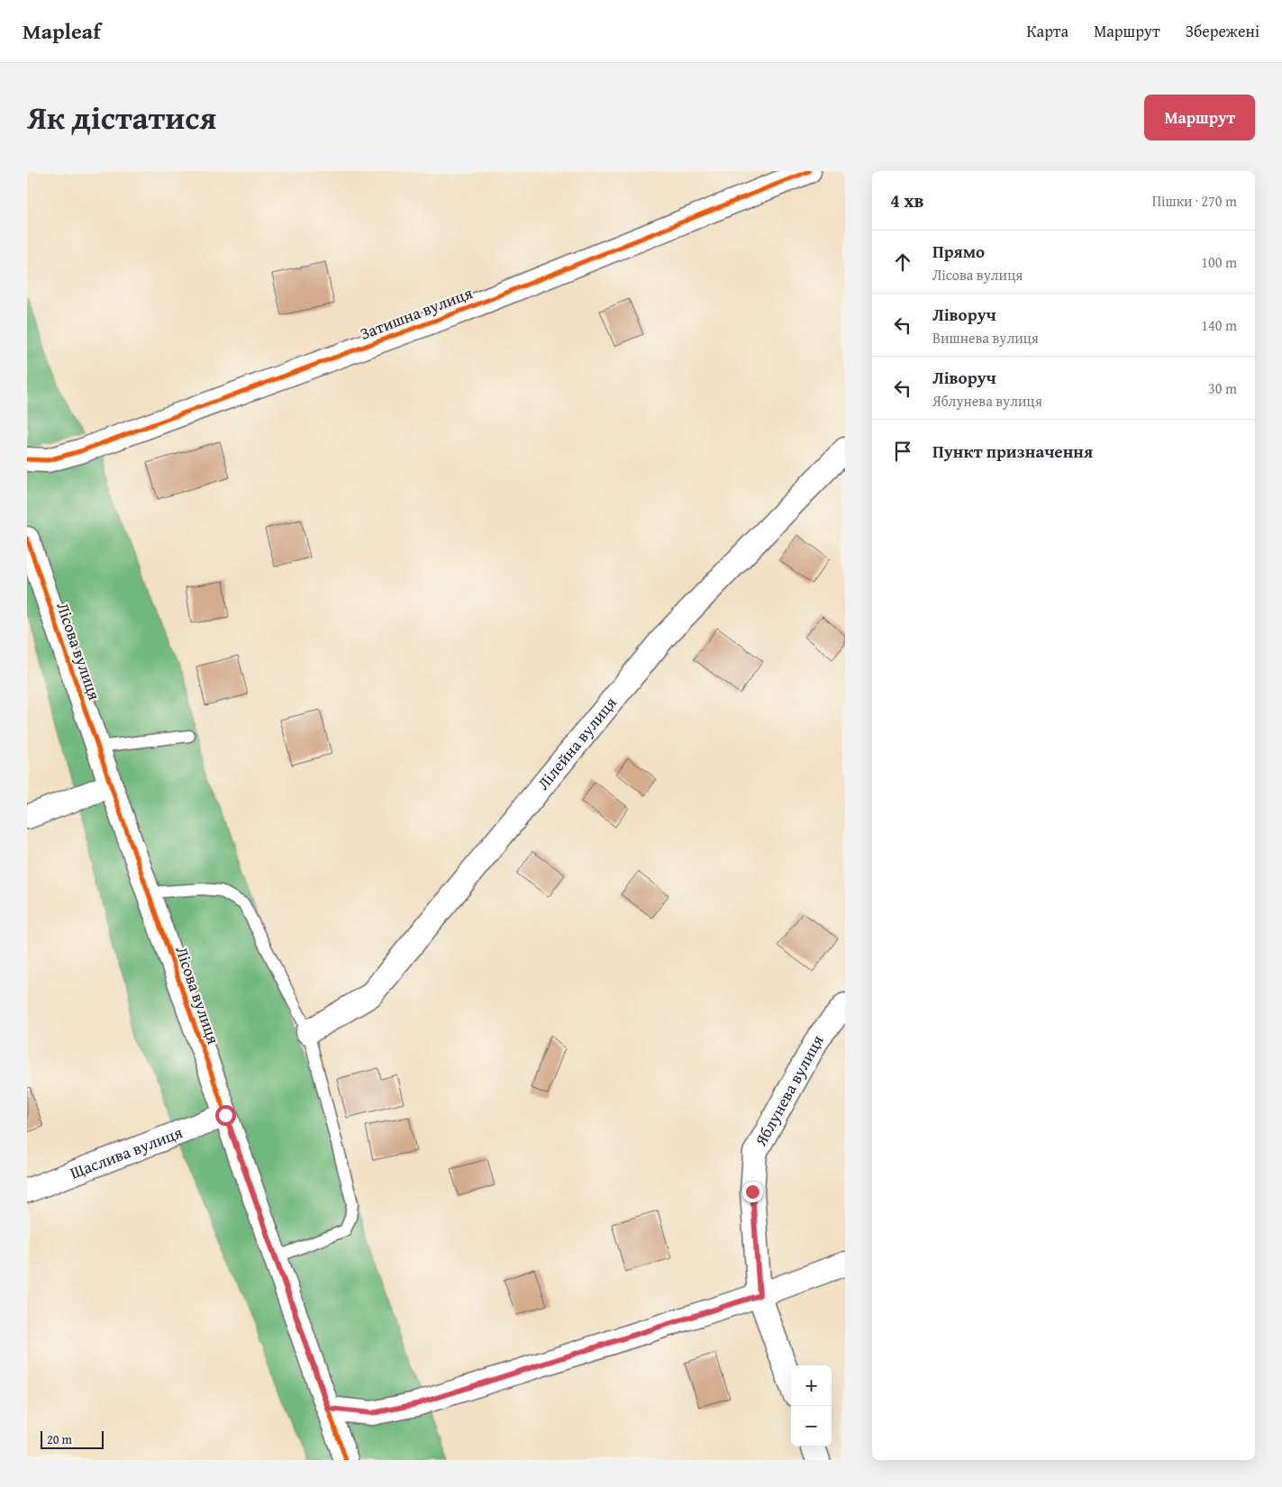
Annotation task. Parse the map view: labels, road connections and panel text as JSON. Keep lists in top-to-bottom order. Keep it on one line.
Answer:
{"streets":{"street":["Затишна вулиця","Лісова вулиця","Лілейна вулиця","Яблунева вулиця","Щаслива вулиця"]},"crossings":[["Лісова вулиця","Щаслива вулиця"]],"scale_bar":"20 m","page":{"header":"Mapleaf","nav":["Карта","Маршрут","Збережені"],"title":"Як дістатися","buttons":"Маршрут","heading":["4 хв","Пішки · 270 m"],"list":[["Прямо","Лісова вулиця","100 m"],["Ліворуч","Вишнева вулиця","140 m"],["Ліворуч","Яблунева вулиця","30 m"],"Пункт призначення"],"map_buttons":["+","−"],"scale":"20 m"}}
